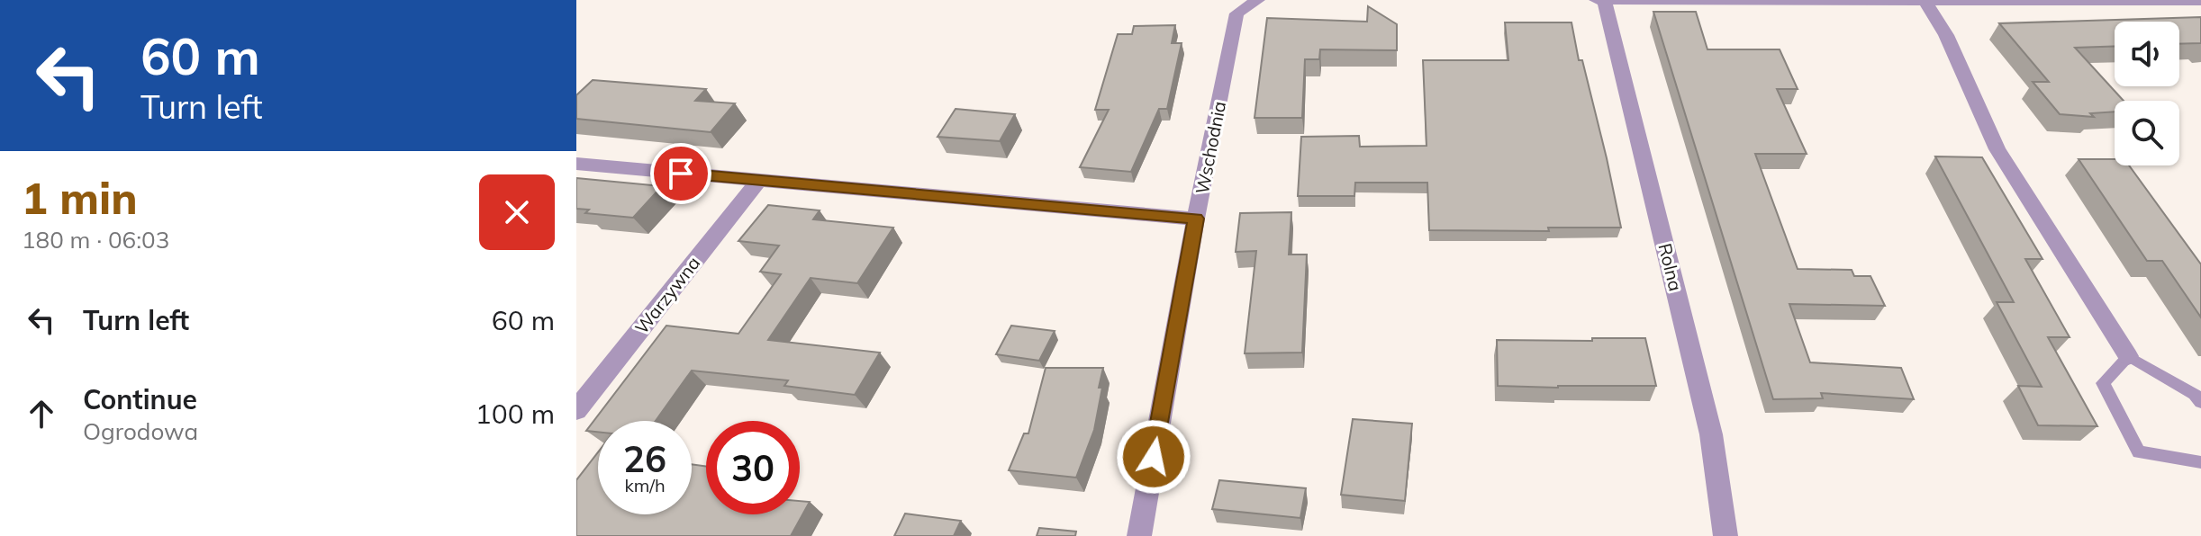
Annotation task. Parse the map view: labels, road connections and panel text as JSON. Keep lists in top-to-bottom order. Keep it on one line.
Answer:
{"streets":{"street":["Wschodnia","Rolna","Warzywna"]},"page":{"turn":["60 m","Turn left"],"heading":["1 min","180 m · 06:03"],"list":[{"name":"Turn left","value":"60 m"},{"name":"Continue","note":"Ogrodowa","value":"100 m"}],"speed":"26 km/h","limit":"30"}}
